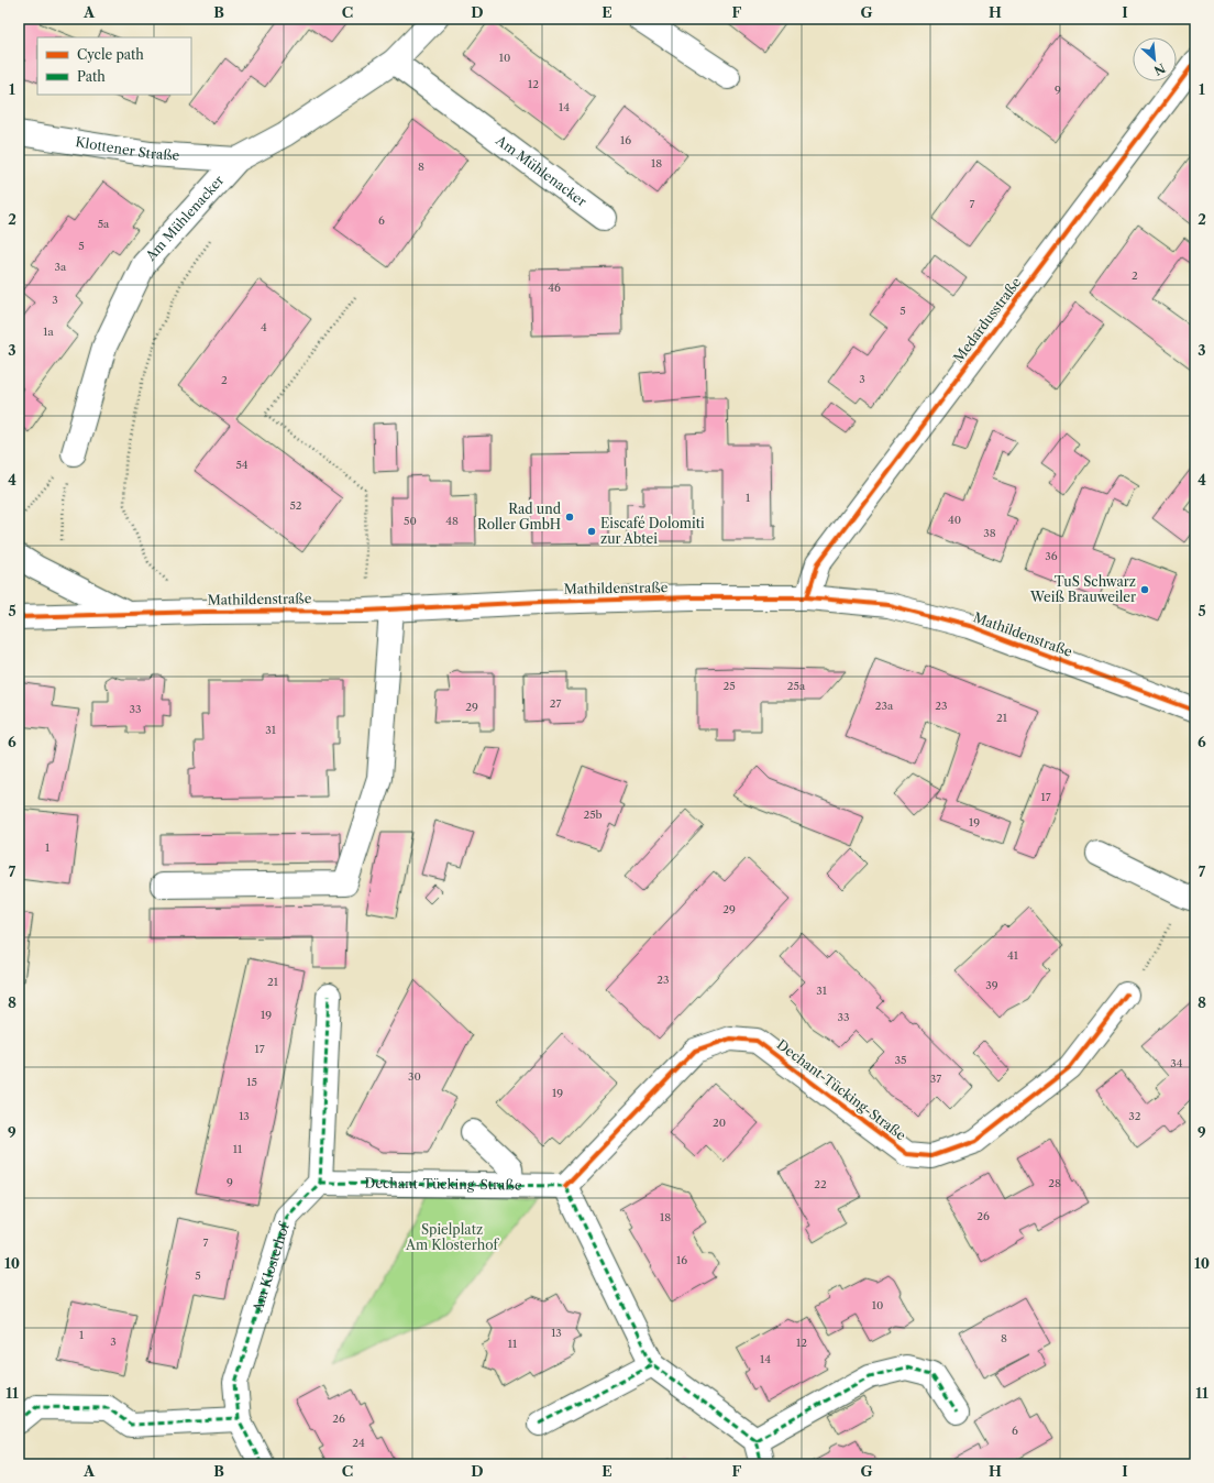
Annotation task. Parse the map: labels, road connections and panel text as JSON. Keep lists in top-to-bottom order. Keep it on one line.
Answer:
{"streets":{"street":["Klottener Straße","Am Mühlenacker","Medardusstraße","Mathildenstraße","Dechant-Tücking-Straße","Am Klosterhof"]},"crossings":[["Klottener Straße","Am Mühlenacker"],["Medardusstraße","Mathildenstraße"],["Dechant-Tücking-Straße","Am Klosterhof"]],"parks":["Spielplatz Am Klosterhof"],"places":["Rad und Roller GmbH","Eiscafé Dolomiti zur Abtei","TuS Schwarz Weiß Brauweiler"],"house_numbers":["10","12","9","14","16","18","8","7","6","5a","5","3a","2","46","3","5","4","1a","3","2","54","1","52","40","50","48","38","36","25","25a","27","23a","23","29","33","21","31","17","25b","19","1","29","41","23","21","39","31","19","33","17","35","34","30","37","15","19","13","32","20","11","9","28","22","26","18","7","16","5","10","13","1","8","3","12","11","14","26","6","24"],"legend":["Cycle path","Path"],"north":"bottom right","grid":{"columns":["A","B","C","D","E","F","G","H","I"],"rows":["1","2","3","4","5","6","7","8","9","10","11"]}}
